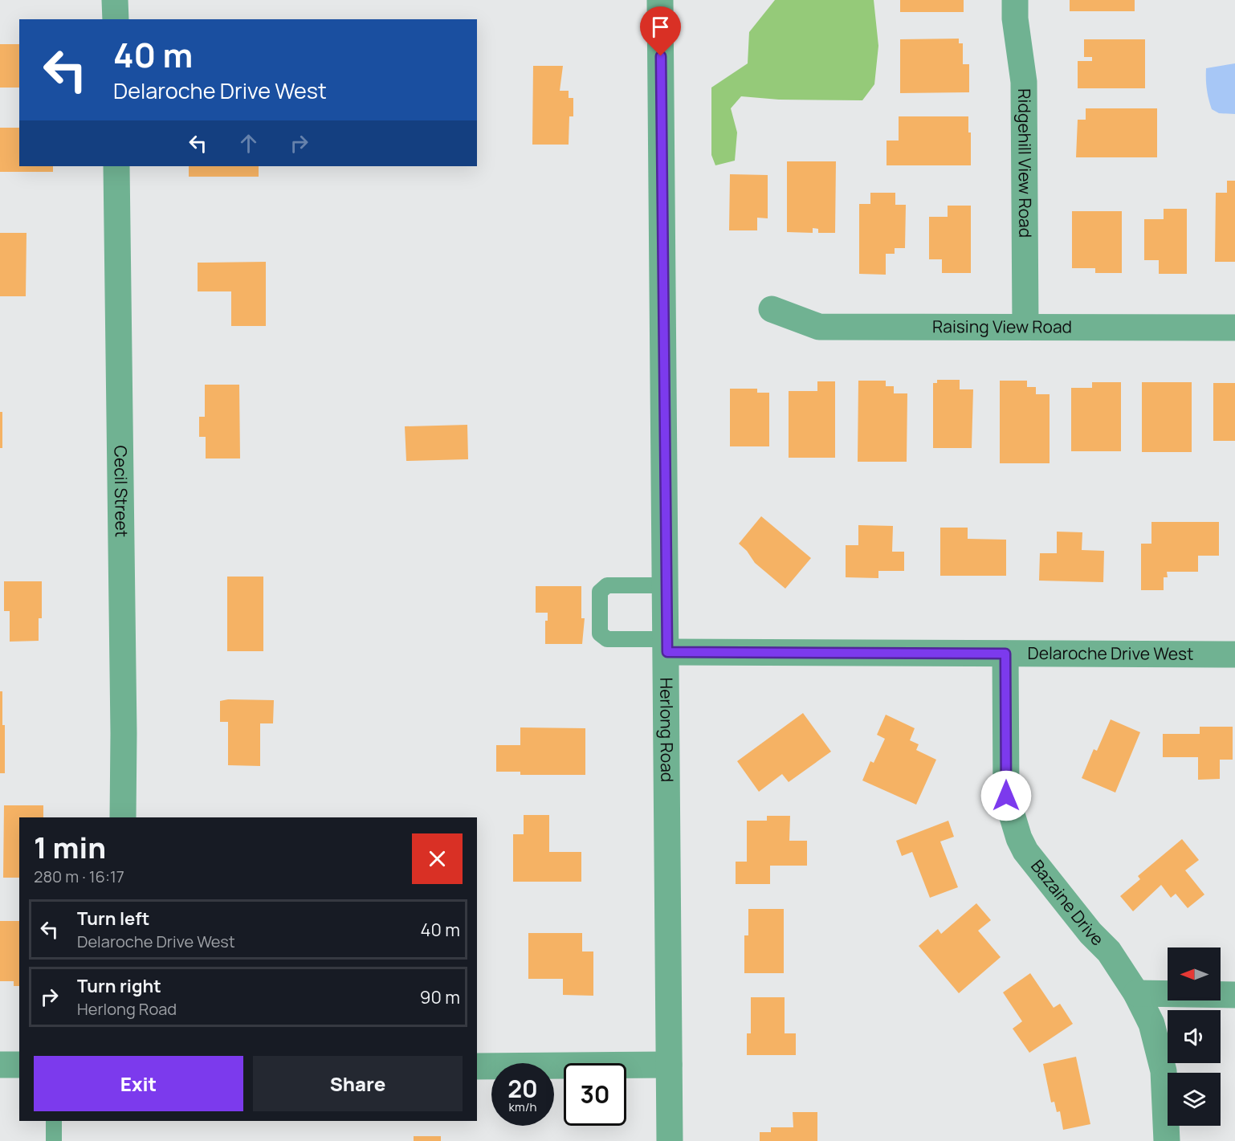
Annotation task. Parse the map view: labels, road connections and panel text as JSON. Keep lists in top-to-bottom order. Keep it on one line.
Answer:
{"streets":{"street":["Ridgehill View Road","Raising View Road","Cecil Street","Delaroche Drive West","Herlong Road","Bazaine Drive"]},"crossings":[["Ridgehill View Road","Raising View Road"],["Delaroche Drive West","Herlong Road"],["Delaroche Drive West","Bazaine Drive"]],"north":"left","page":{"turn":["40 m","Delaroche Drive West"],"heading":["1 min","280 m · 16:17"],"list":[{"name":"Turn left","note":"Delaroche Drive West","value":"40 m"},{"name":"Turn right","note":"Herlong Road","value":"90 m"}],"buttons":["Exit","Share"],"speed":"20 km/h","limit":"30"}}
